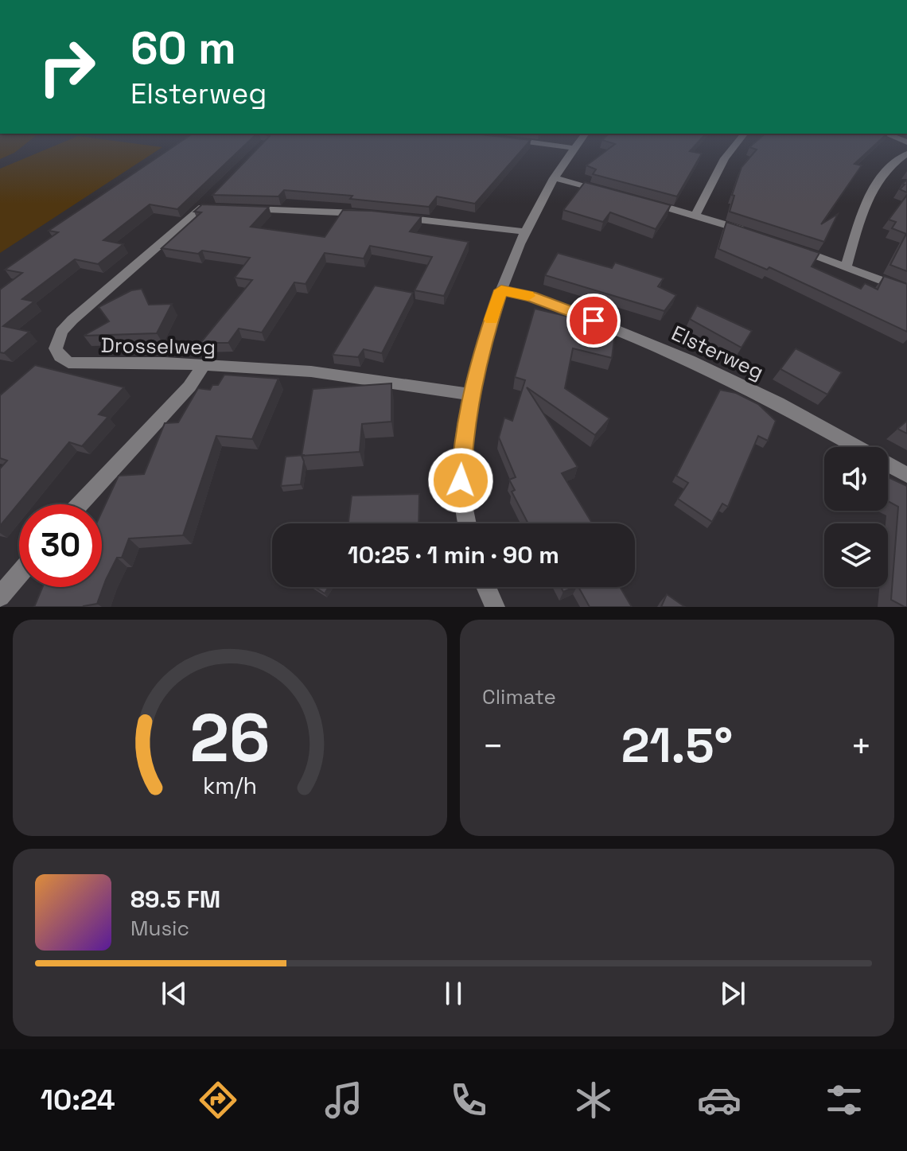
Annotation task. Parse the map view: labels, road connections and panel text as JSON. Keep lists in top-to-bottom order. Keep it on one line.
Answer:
{"streets":{"street":["Drosselweg","Elsterweg"]},"page":{"turn":["60 m","Elsterweg"],"limit":"30","trip":"10:25 · 1 min · 90 m","tile":"Climate","heat":["−","21.5°","+"],"song":["89.5 FM","Music"],"tabs":"10:24","gauge":["26","km/h"]}}
